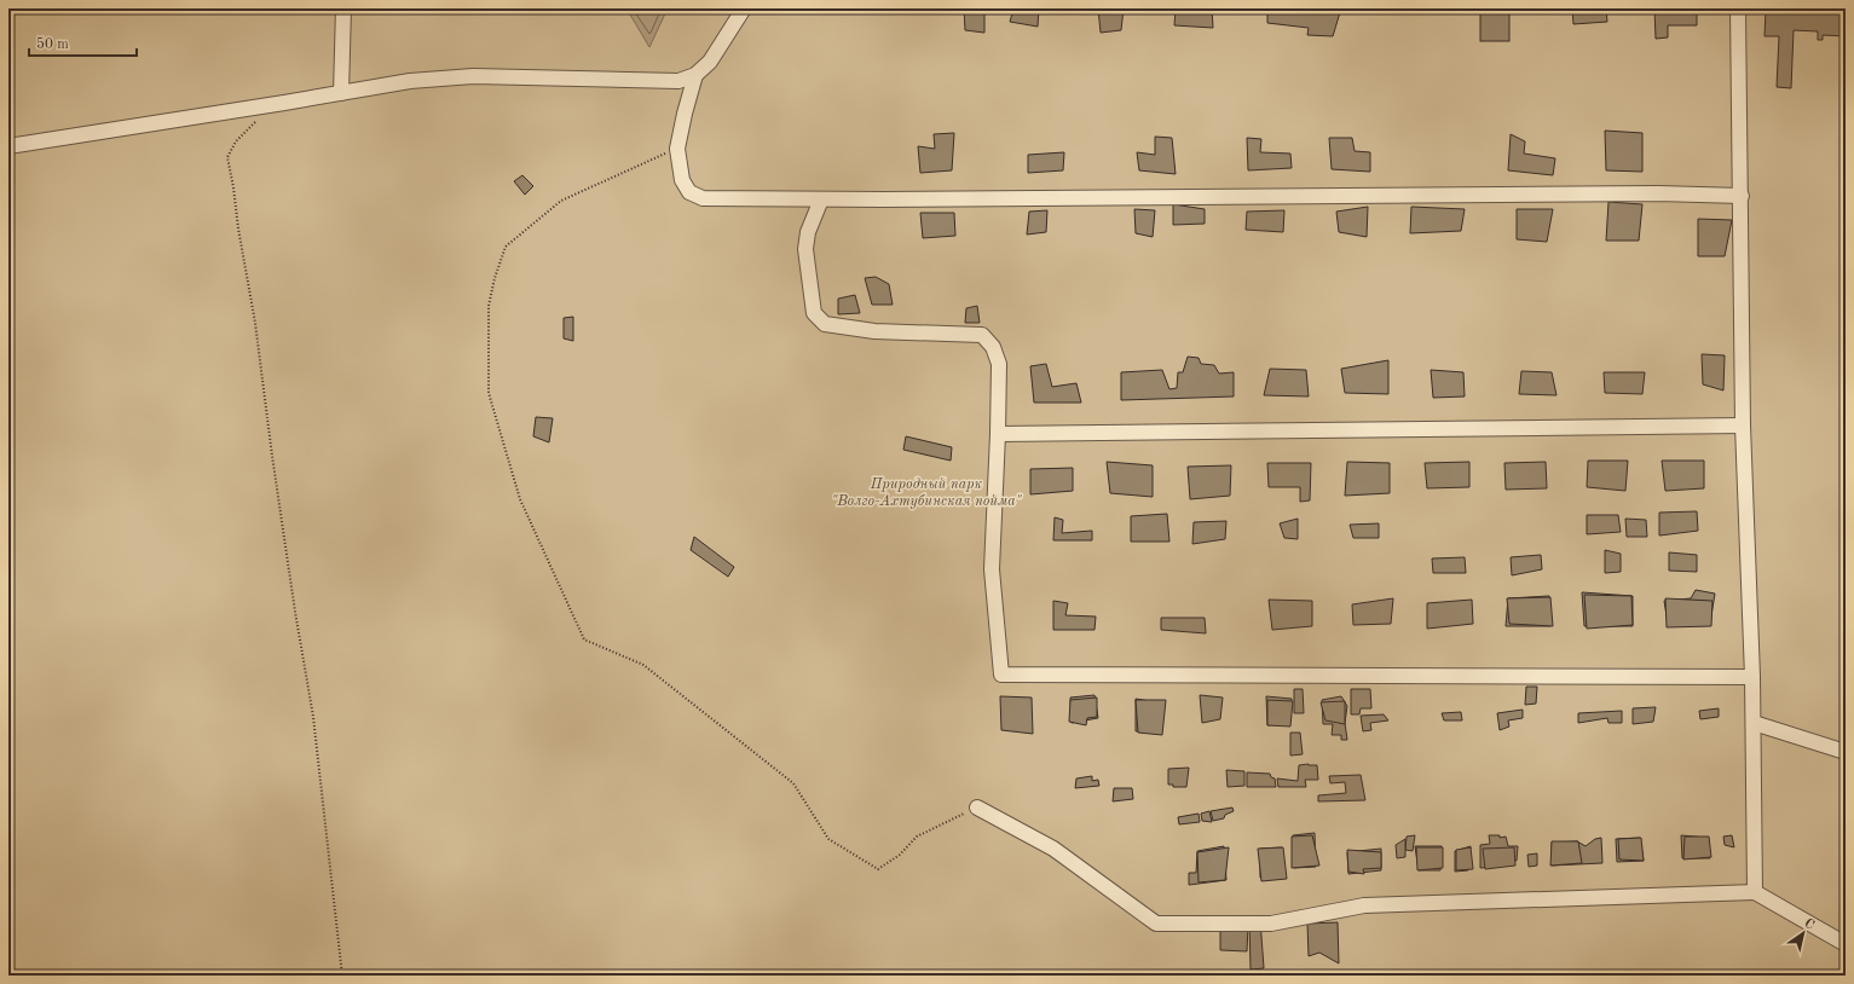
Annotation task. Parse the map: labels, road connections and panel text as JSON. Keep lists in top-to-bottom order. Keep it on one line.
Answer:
{"parks":["Природный парк \"Волго-Ахтубинская пойма\""],"scale_bar":"50 m","north":"top right"}
